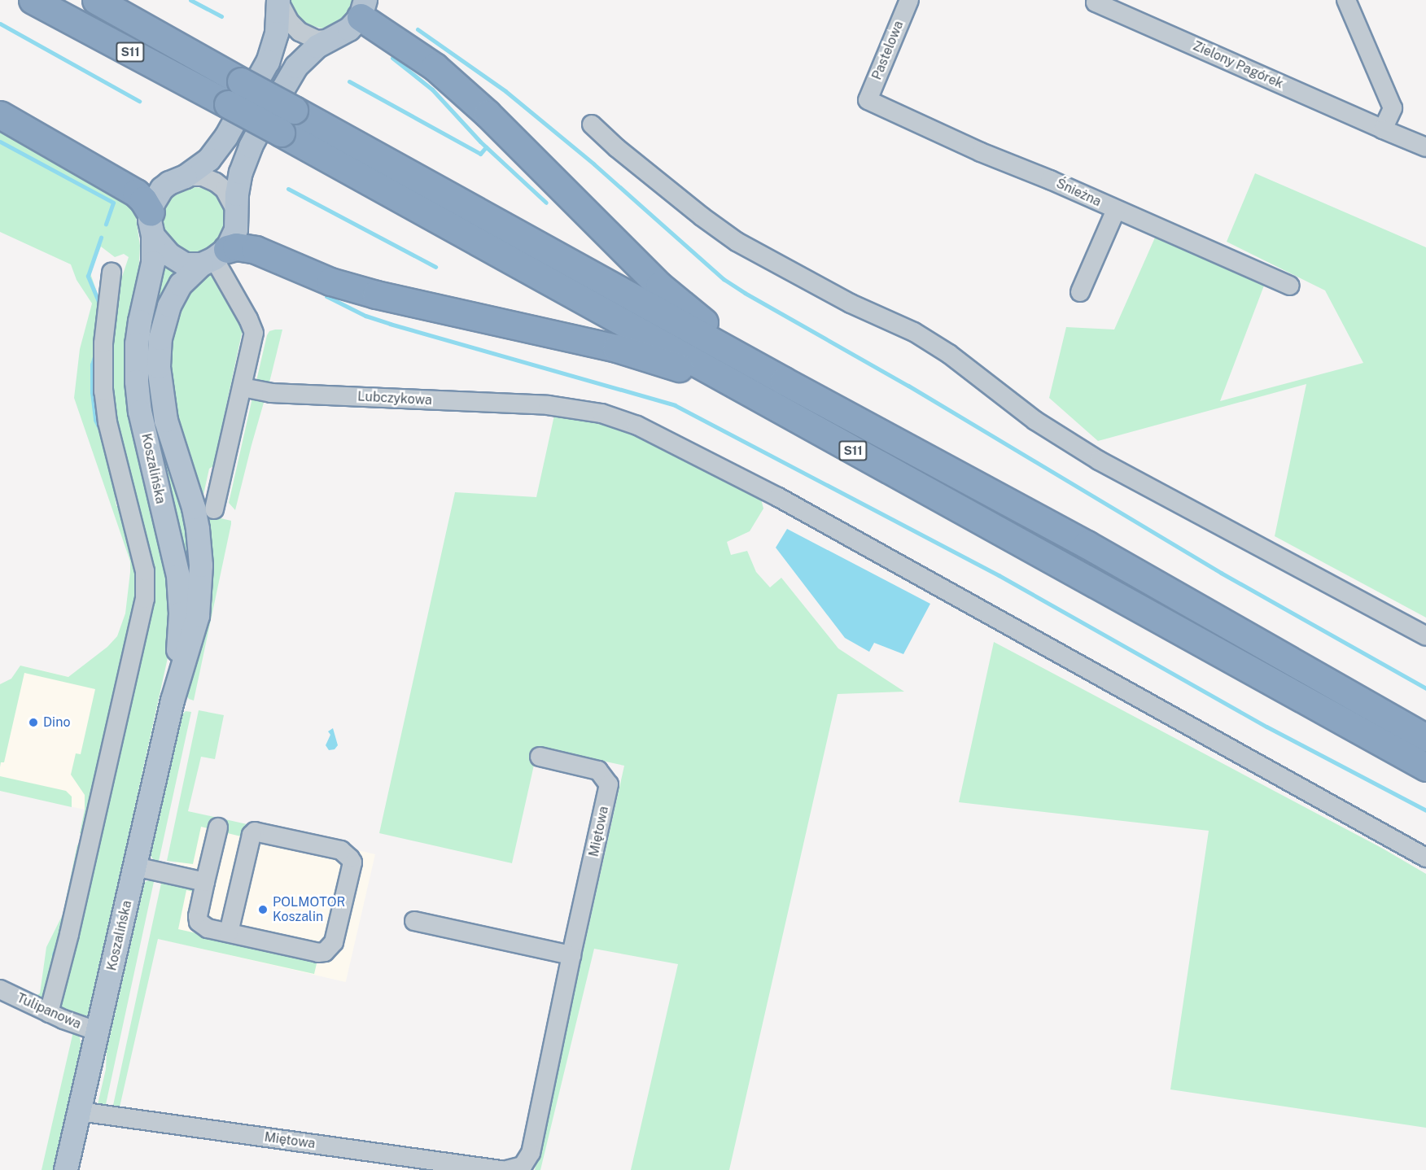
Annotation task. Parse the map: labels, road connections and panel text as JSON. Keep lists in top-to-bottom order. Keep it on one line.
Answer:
{"streets":{"highway":["S11"],"main road":["Koszalińska"],"street":["Pastelowa","Zielony Pagórek","Śnieżna","Lubczykowa","Miętowa","Tulipanowa"]},"crossings":[["Pastelowa","Śnieżna"],["Koszalińska","Miętowa"],["Koszalińska","Tulipanowa"]],"places":["Dino","POLMOTOR Koszalin"]}
